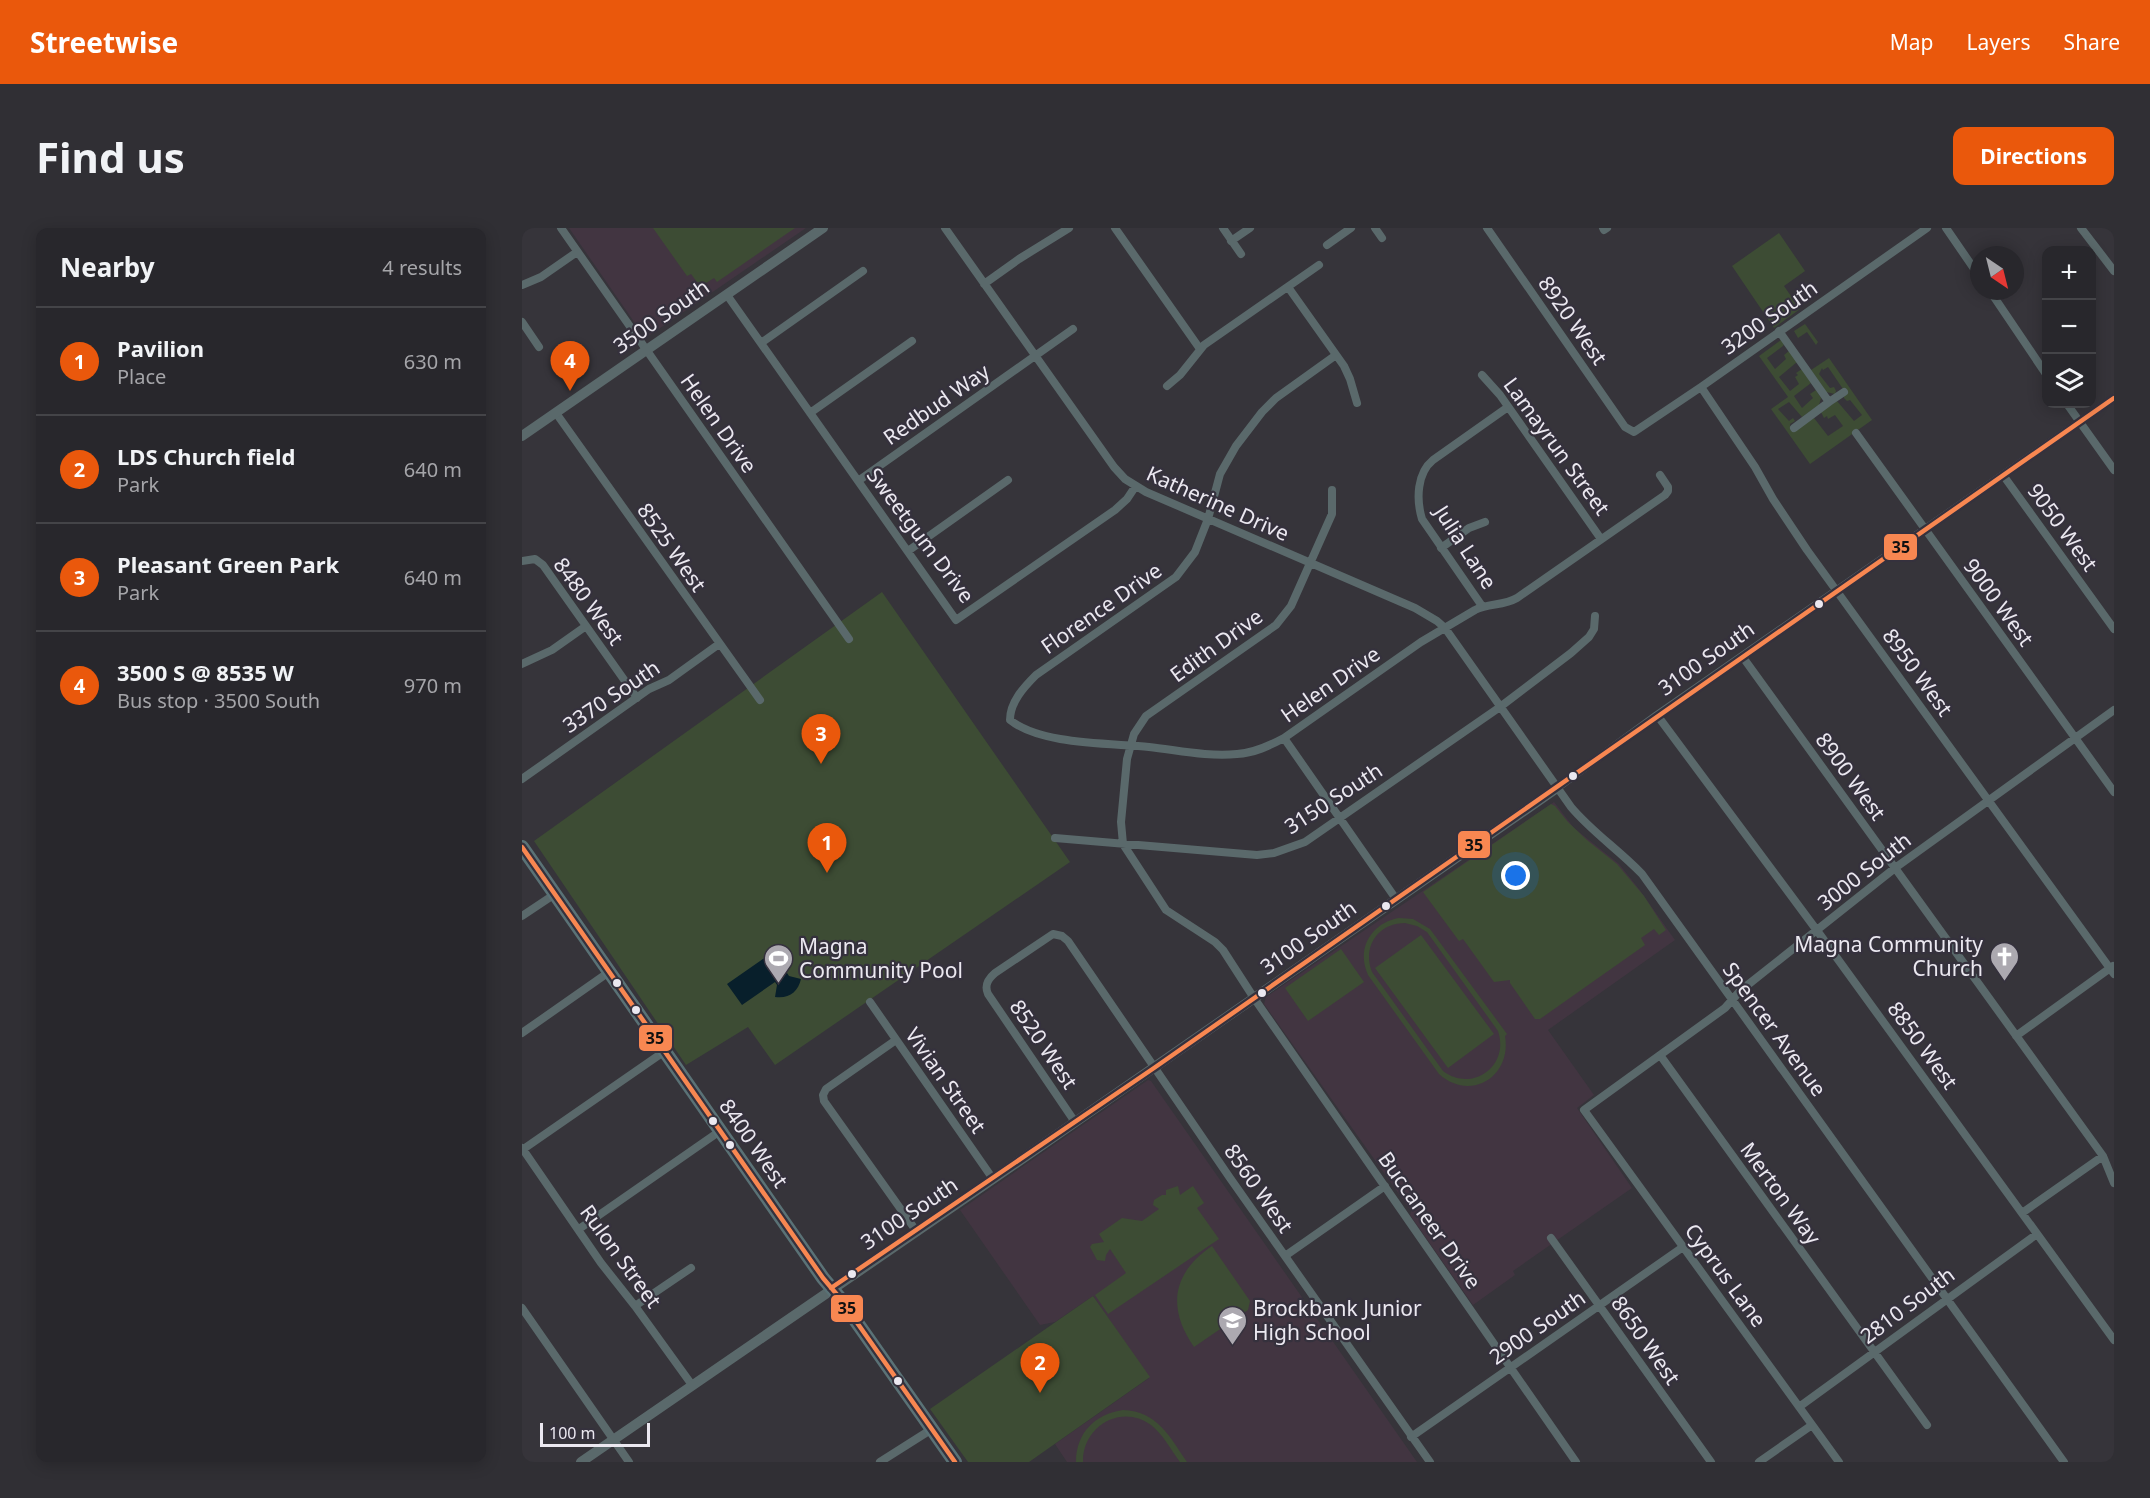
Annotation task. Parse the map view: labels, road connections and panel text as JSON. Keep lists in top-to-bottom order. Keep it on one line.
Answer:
{"streets":{"main road":["8400 West"],"street":["3500 South","3200 South","8920 West","Redbud Way","Helen Drive","Lamayrun Street","Katherine Drive","9050 West","Sweetgum Drive","8525 West","Julia Lane","8480 West","9000 West","Florence Drive","Edith Drive","3100 South","8950 West","3370 South","8900 West","3150 South","3000 South","Spencer Avenue","8520 West","8850 West","Vivian Street","8560 West","Merton Way","Buccaneer Drive","Rulon Street","Cyprus Lane","2810 South","2900 South","8650 West"]},"crossings":[["3500 South","Helen Drive"],["3500 South","Sweetgum Drive"],["3500 South","8525 West"],["3200 South","8920 West"],["3200 South","8950 West"],["Redbud Way","Katherine Drive"],["Redbud Way","Sweetgum Drive"],["Helen Drive","Lamayrun Street"],["Helen Drive","Katherine Drive"],["Helen Drive","Julia Lane"],["Helen Drive","Florence Drive"],["Helen Drive","Edith Drive"],["Helen Drive","Spencer Avenue"],["Lamayrun Street","Julia Lane"],["Katherine Drive","Sweetgum Drive"],["Katherine Drive","Florence Drive"],["Katherine Drive","Edith Drive"],["Katherine Drive","Spencer Avenue"],["9050 West","3100 South"],["8525 West","3370 South"],["8480 West","3370 South"],["9000 West","3100 South"],["9000 West","3000 South"],["Edith Drive","3150 South"],["Edith Drive","Buccaneer Drive"],["3100 South","8950 West"],["3100 South","8900 West"],["3100 South","Spencer Avenue"],["3100 South","8520 West"],["3100 South","8850 West"],["3100 South","Vivian Street"],["3100 South","8400 West"],["3100 South","8560 West"],["3100 South","Buccaneer Drive"],["3100 South","Rulon Street"],["8950 West","3000 South"],["8900 West","3000 South"],["3150 South","Spencer Avenue"],["3150 South","Buccaneer Drive"],["3000 South","Spencer Avenue"],["3000 South","8850 West"],["3000 South","Merton Way"],["3000 South","Cyprus Lane"],["Spencer Avenue","2810 South"],["8520 West","8560 West"],["8850 West","2810 South"],["8560 West","2900 South"],["Merton Way","2810 South"],["Buccaneer Drive","2900 South"],["Cyprus Lane","2810 South"],["Cyprus Lane","2900 South"],["2900 South","8650 West"]],"places":{"church":["Magna Community Church"],"sports":["Magna Community Pool"],"school or university":["Brockbank Junior High School"]},"lines":["transit line 35"],"scale_bar":"100 m","north":"bottom right","page":{"header":"Streetwise","nav":["Map","Layers","Share"],"buttons":"Directions","title":"Find us","heading":["Nearby","4 results"],"map_buttons":["+","−"],"list":[{"mark":"1","name":"Pavilion","note":"Place","value":"630 m"},{"mark":"2","name":"LDS Church field","note":"Park","value":"640 m"},{"mark":"3","name":"Pleasant Green Park","note":"Park","value":"640 m"},{"mark":"4","name":"3500 S @ 8535 W","note":"Bus stop · 3500 South","value":"970 m"}],"pins":["4","3","1","2"],"scale":"100 m"}}
